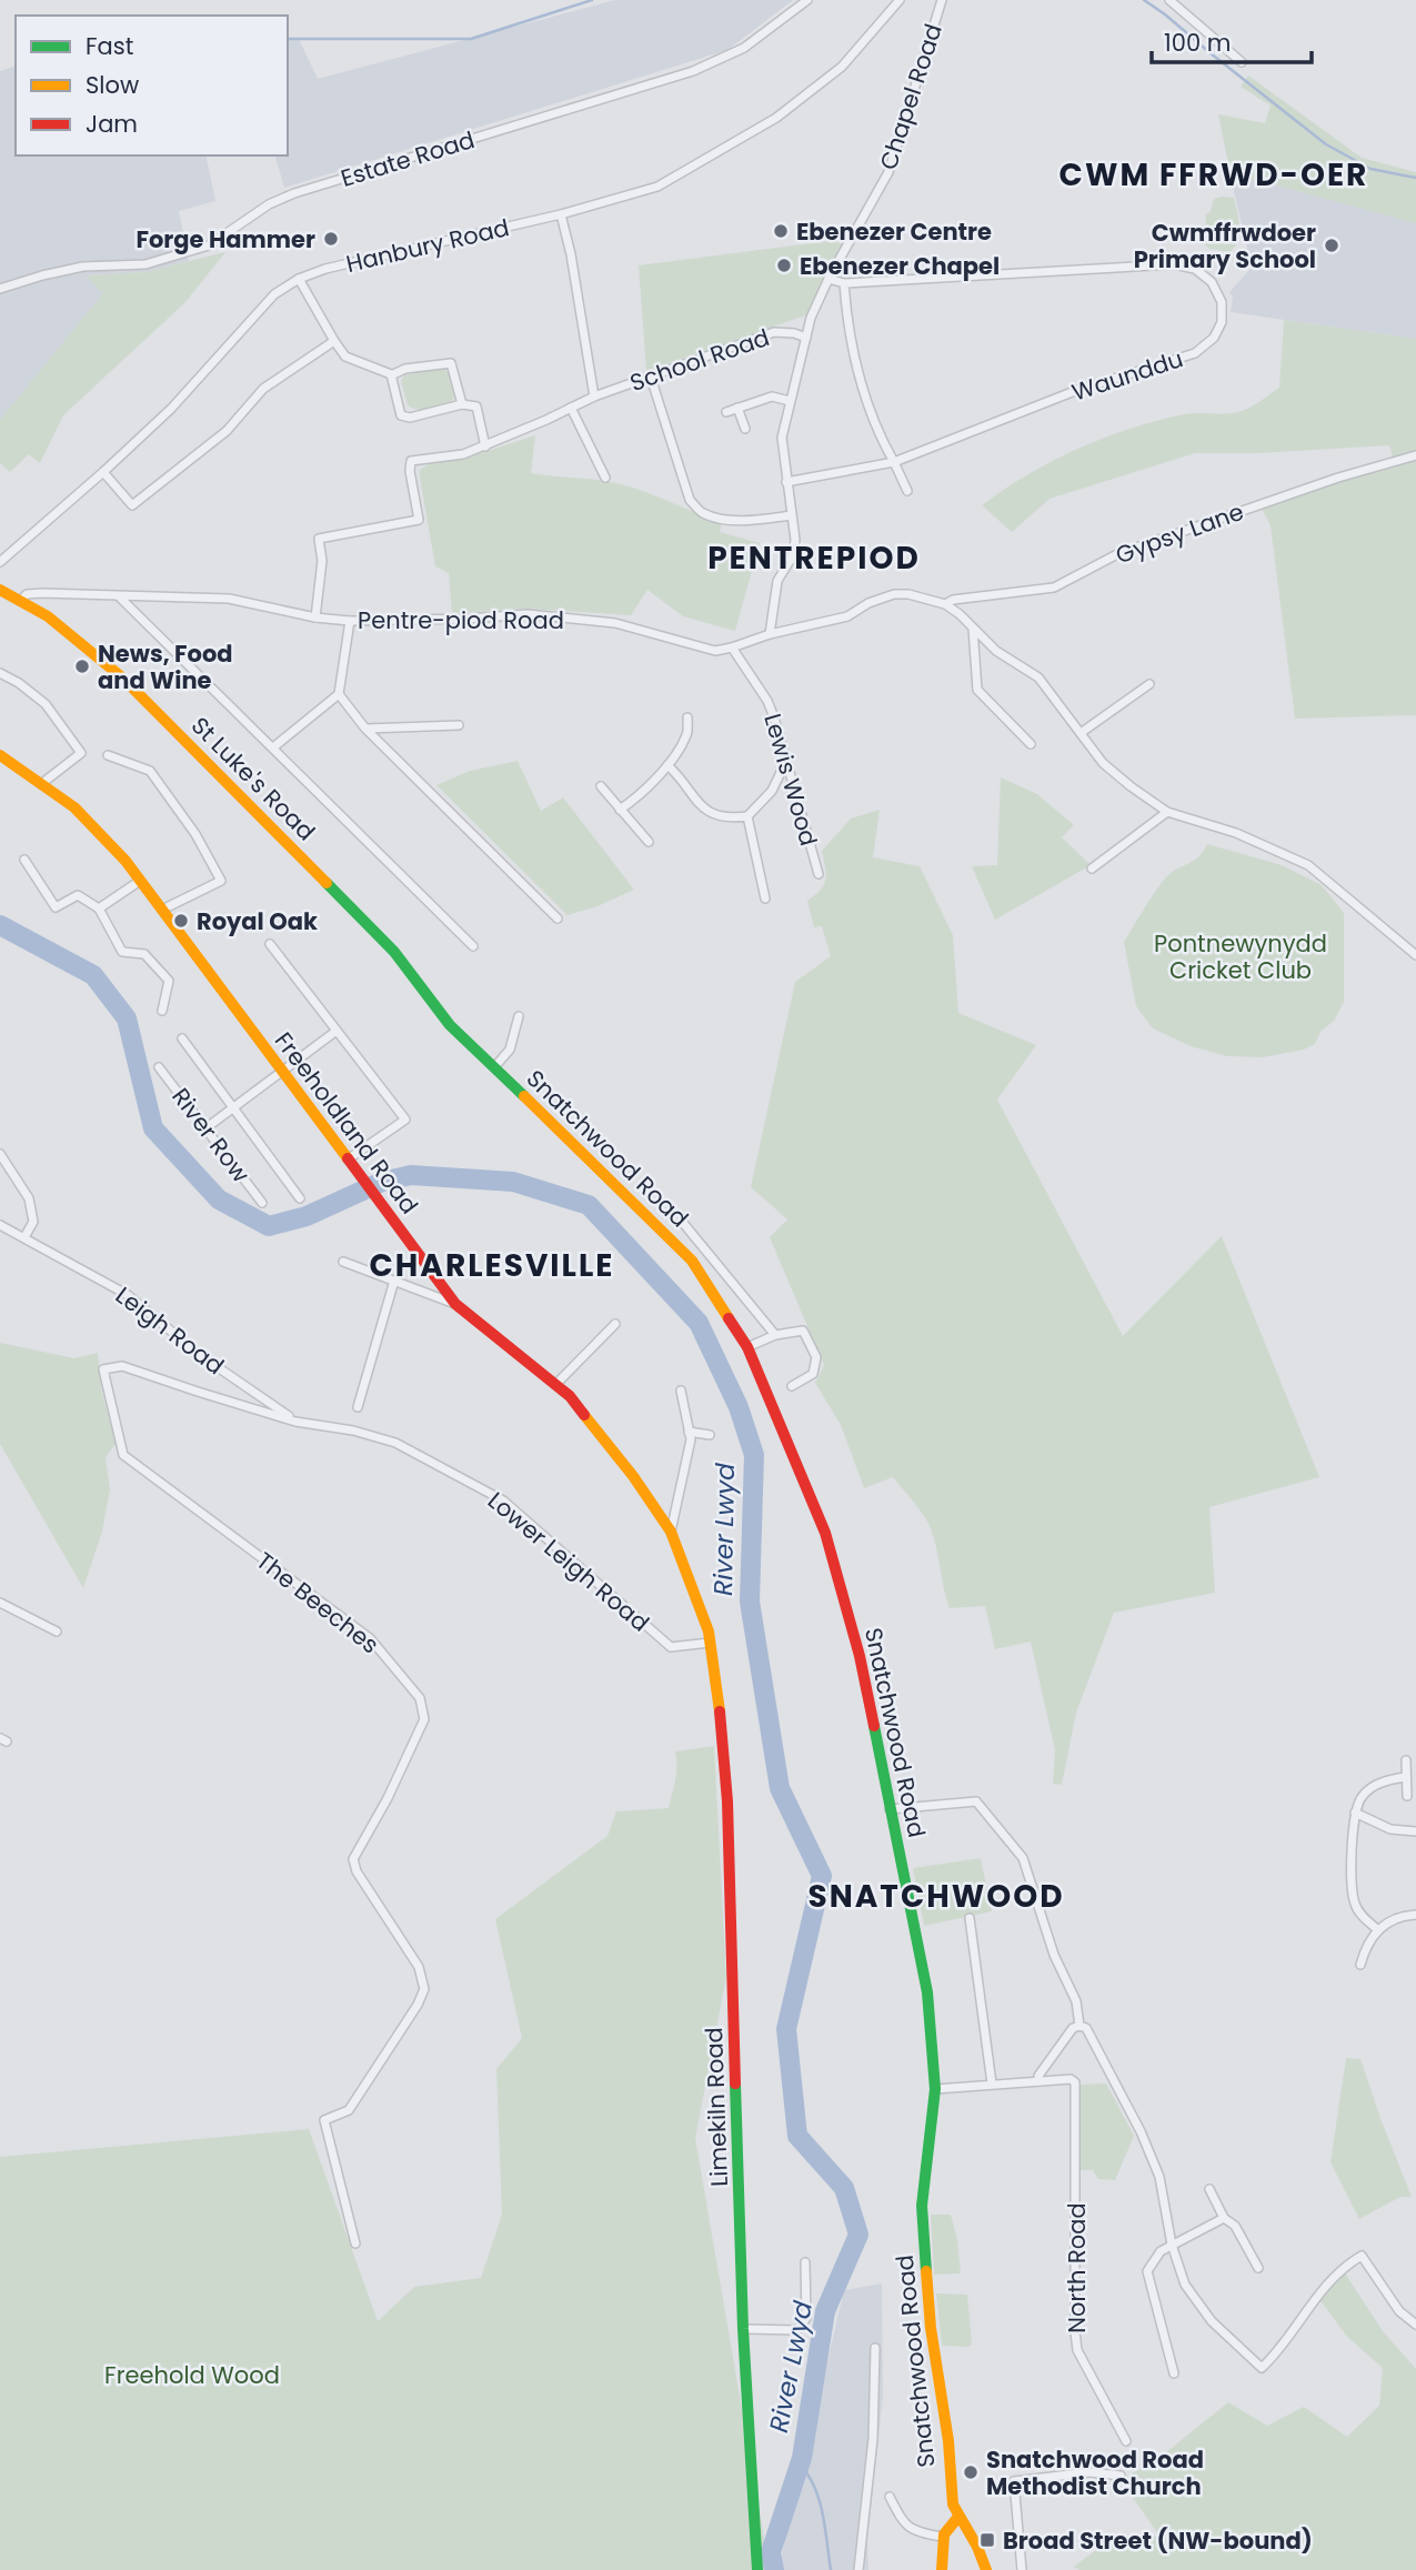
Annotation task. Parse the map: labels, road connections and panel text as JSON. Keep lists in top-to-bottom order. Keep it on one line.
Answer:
{"streets":{"main road":["St Luke's Road","Freeholdland Road","Snatchwood Road","Limekiln Road"],"street":["Chapel Road","Estate Road","Hanbury Road","School Road","Waunddu","Gypsy Lane","Pentre-piod Road","Lewis Wood","River Row","Leigh Road","Lower Leigh Road","The Beeches","North Road"]},"crossings":[["Chapel Road","School Road"],["Chapel Road","Waunddu"],["Chapel Road","Pentre-piod Road"],["School Road","Pentre-piod Road"],["Gypsy Lane","Pentre-piod Road"],["Pentre-piod Road","St Luke's Road"],["Pentre-piod Road","Lewis Wood"],["St Luke's Road","Snatchwood Road"],["Freeholdland Road","Lower Leigh Road"],["Freeholdland Road","Limekiln Road"],["Leigh Road","Lower Leigh Road"],["Leigh Road","The Beeches"],["Lower Leigh Road","The Beeches"],["Lower Leigh Road","Limekiln Road"]],"districts":["CWM FFRWD-OER","PENTREPIOD","CHARLESVILLE","SNATCHWOOD"],"water":["River Lwyd"],"parks":["Pontnewynydd Cricket Club","Freehold Wood"],"places":{"other":["Ebenezer Centre","Forge Hammer","Cwmffrwdoer Primary School","Ebenezer Chapel","News, Food and Wine","Royal Oak","Snatchwood Road Methodist Church"],"transit":["Broad Street (NW-bound)"]},"legend":["Fast","Slow","Jam"],"scale_bar":"100 m"}
